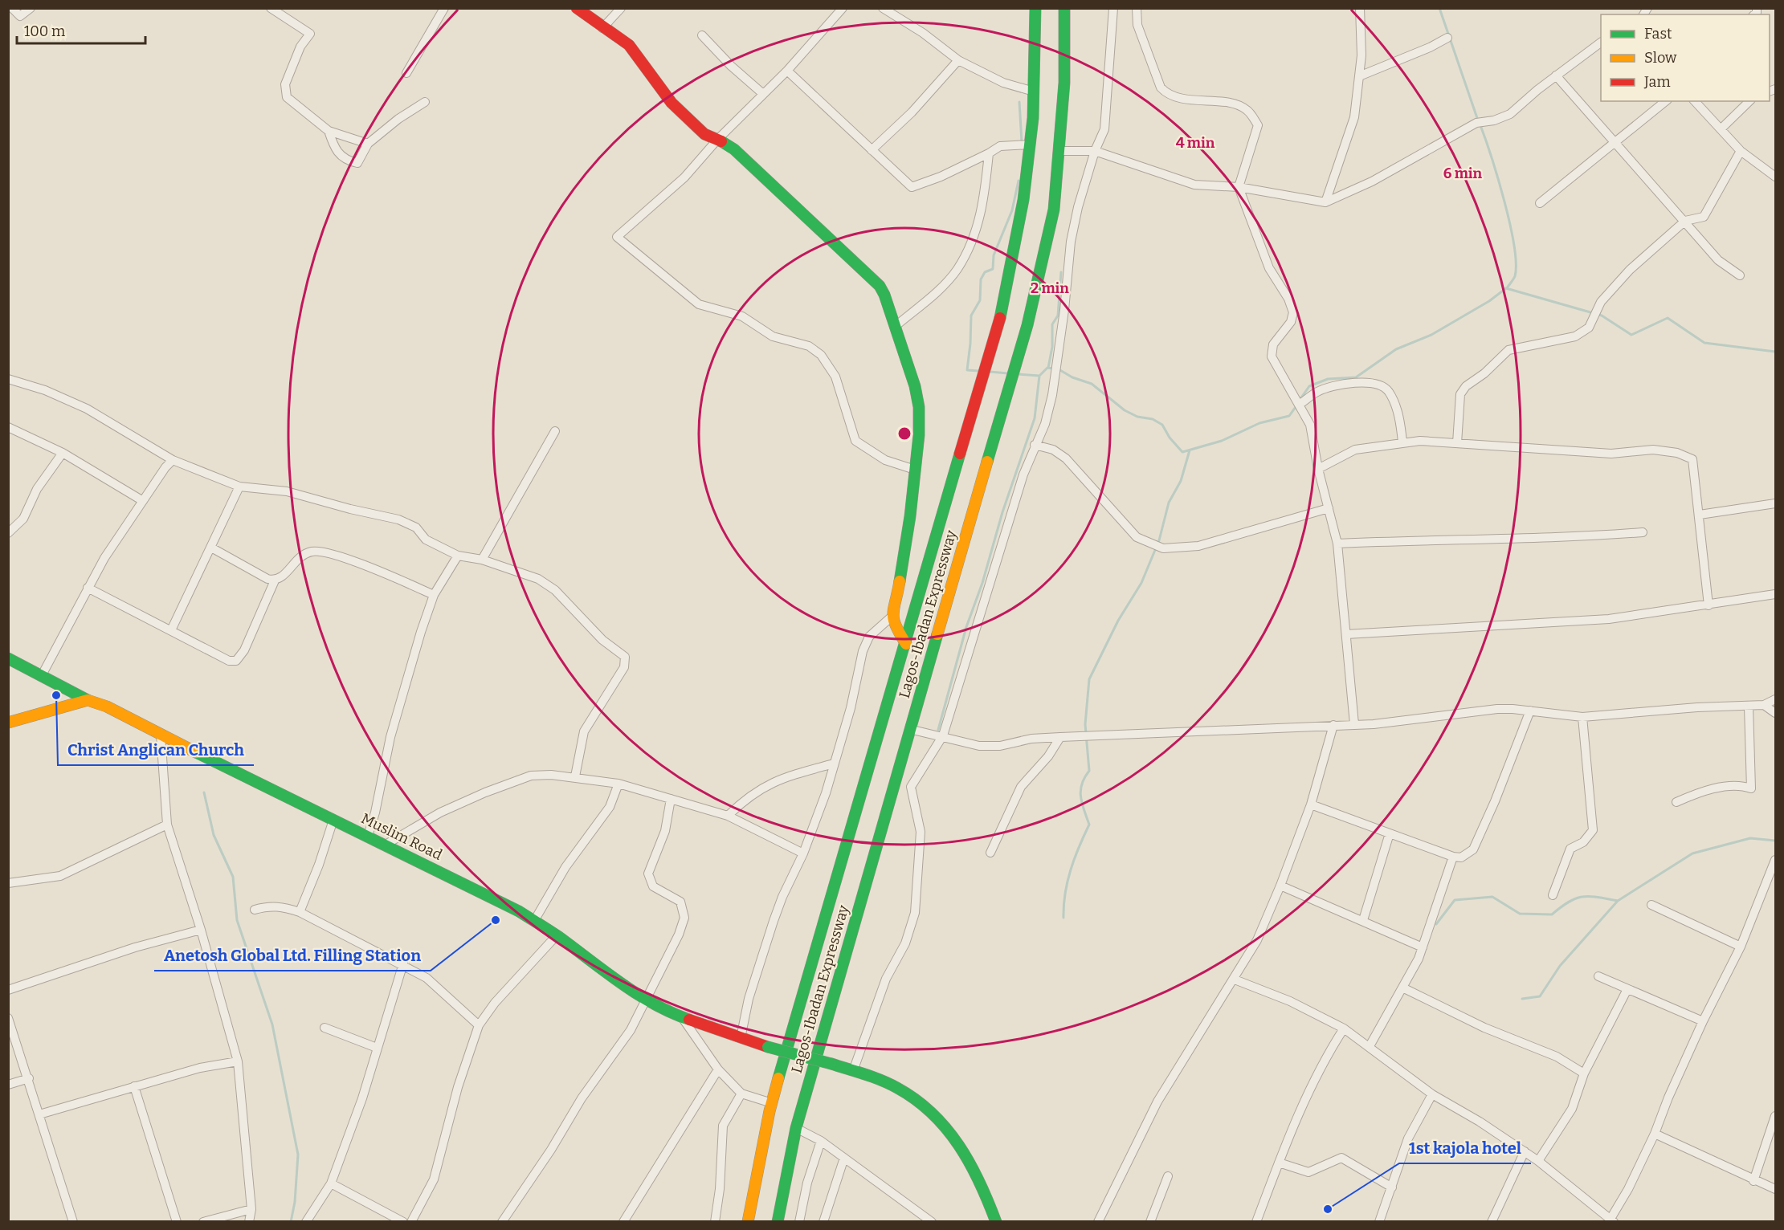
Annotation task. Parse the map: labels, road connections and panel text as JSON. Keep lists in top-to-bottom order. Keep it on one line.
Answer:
{"streets":{"main road":["Lagos-Ibadan Expressway","Muslim Road"]},"places":["Christ Anglican Church","Anetosh Global Ltd. Filling Station","1st kajola hotel"],"legend":["Fast","Slow","Jam"],"scale_bar":"100 m","rings":["4 min","6 min","2 min"]}
